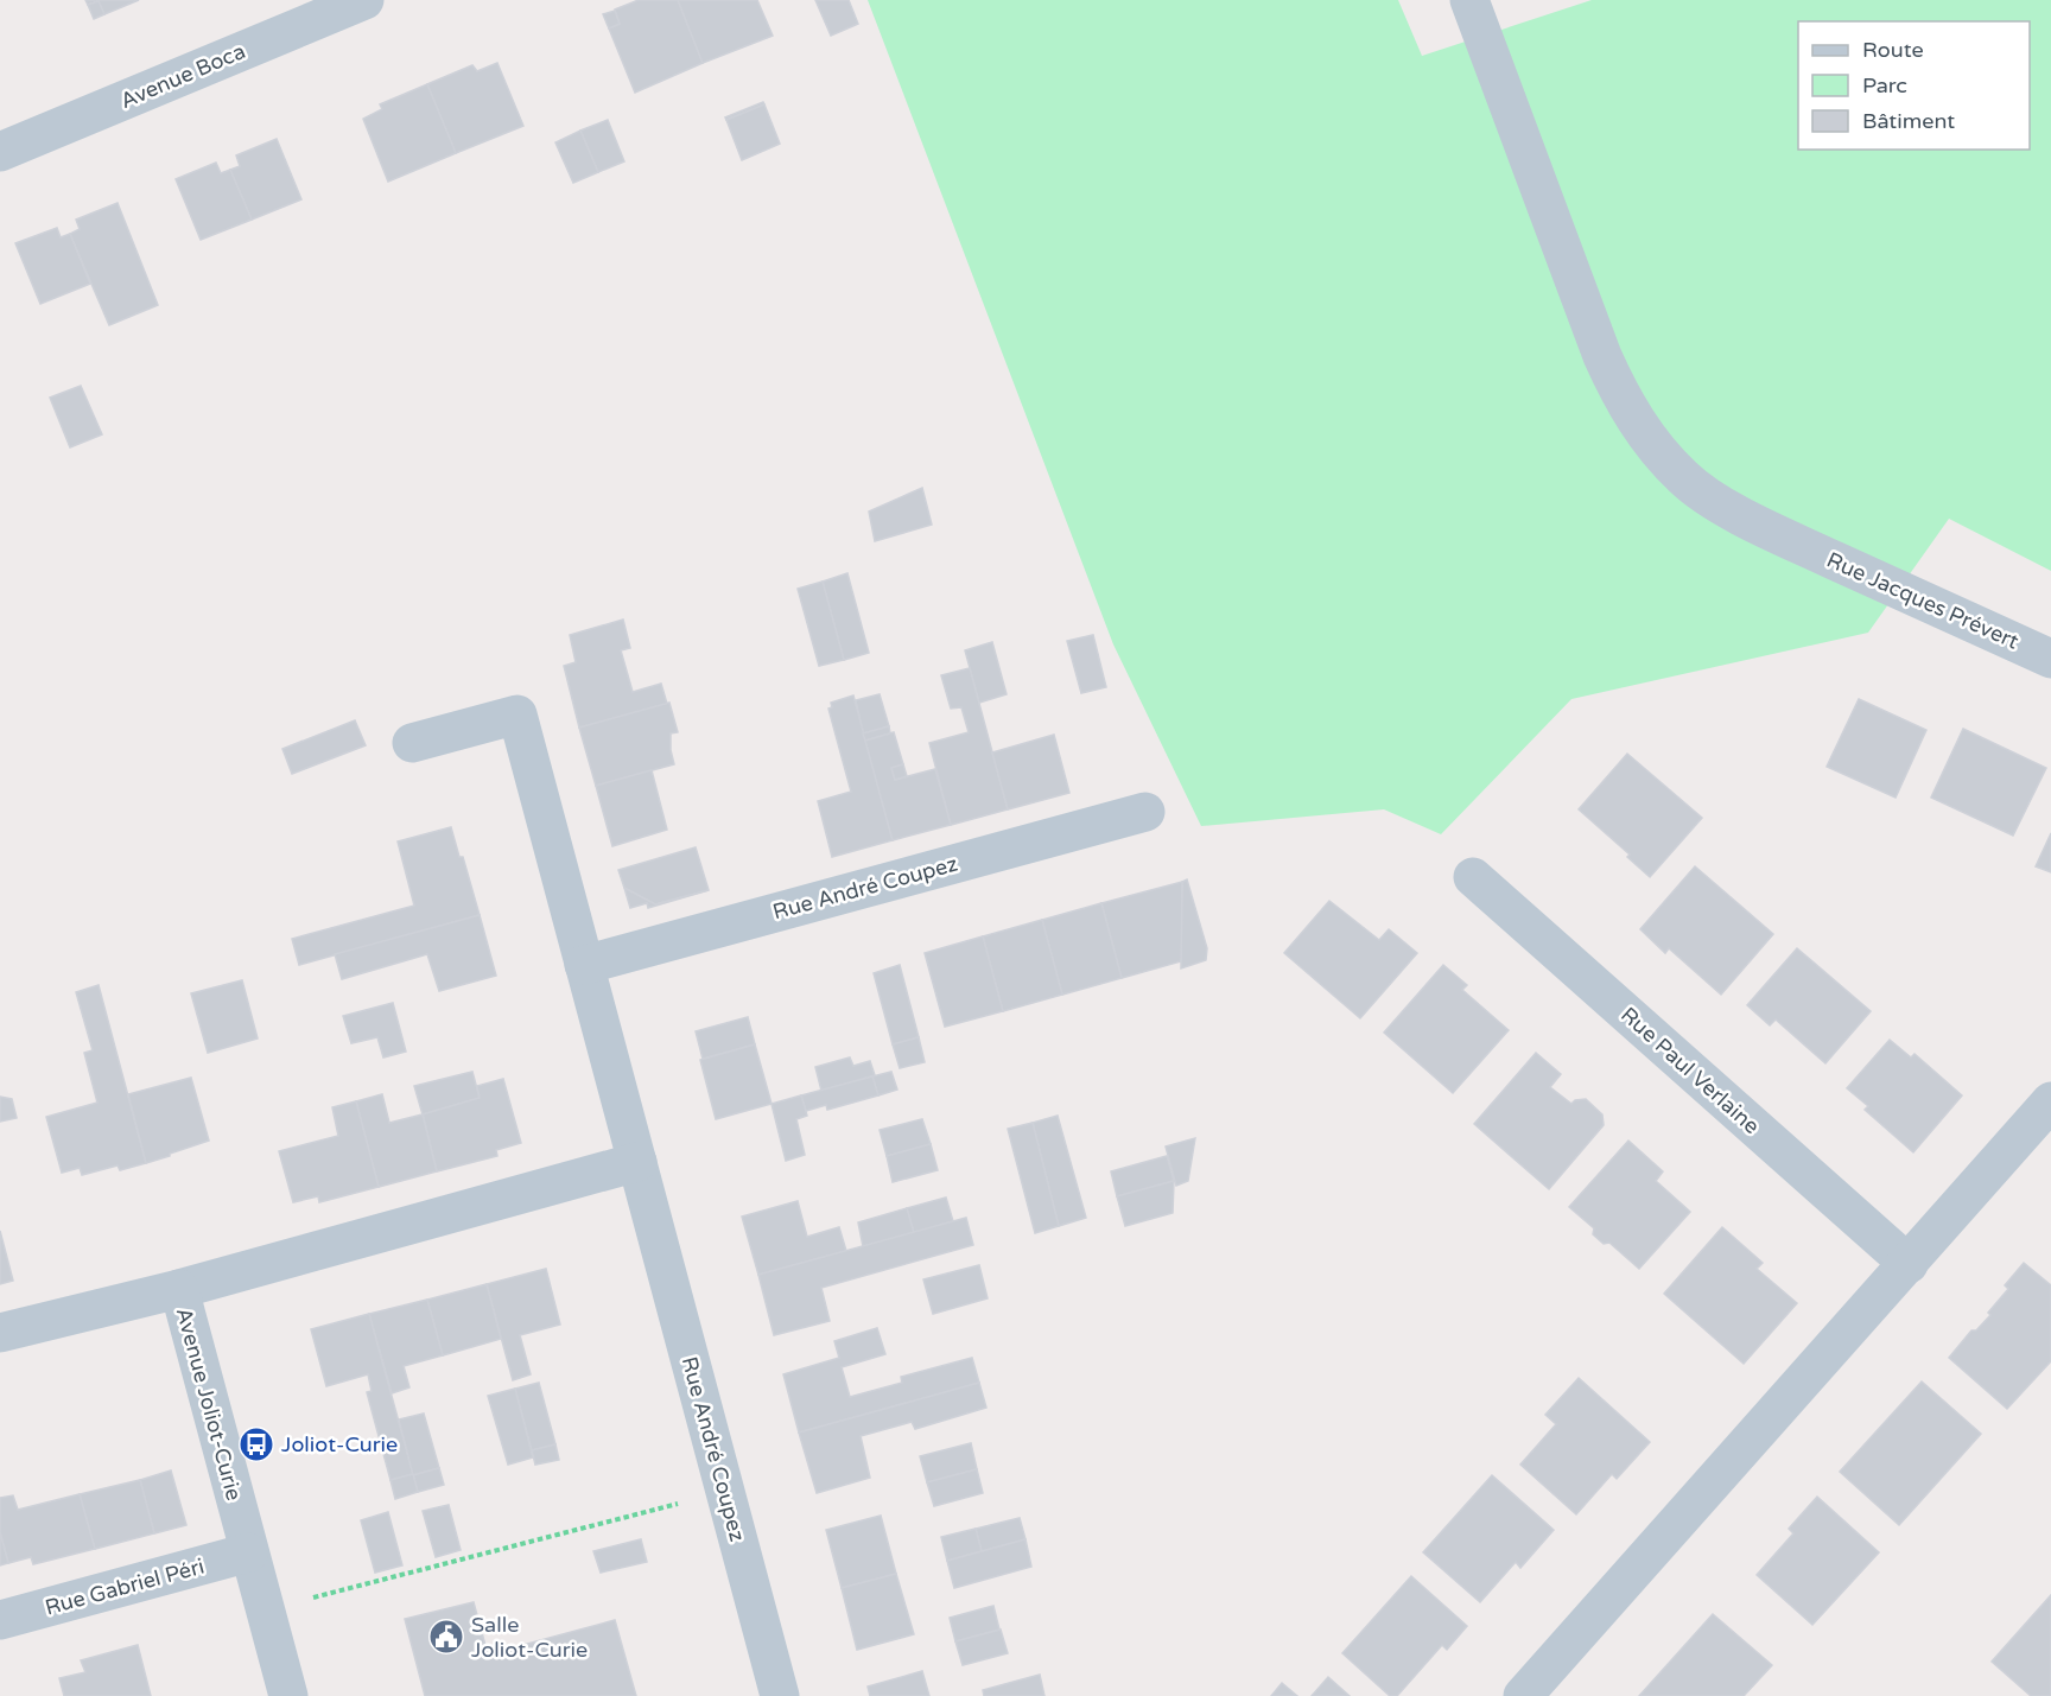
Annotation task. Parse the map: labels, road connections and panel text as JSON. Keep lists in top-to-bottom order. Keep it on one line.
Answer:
{"streets":{"street":["Avenue Boca","Rue Jacques Prévert","Rue André Coupez","Rue Paul Verlaine","Avenue Joliot-Curie","Rue Gabriel Péri"]},"crossings":[["Avenue Joliot-Curie","Rue Gabriel Péri"]],"places":{"bus stop":["Joliot-Curie"],"public building":["Salle Joliot-Curie"]},"legend":["Route","Parc","Bâtiment"]}
